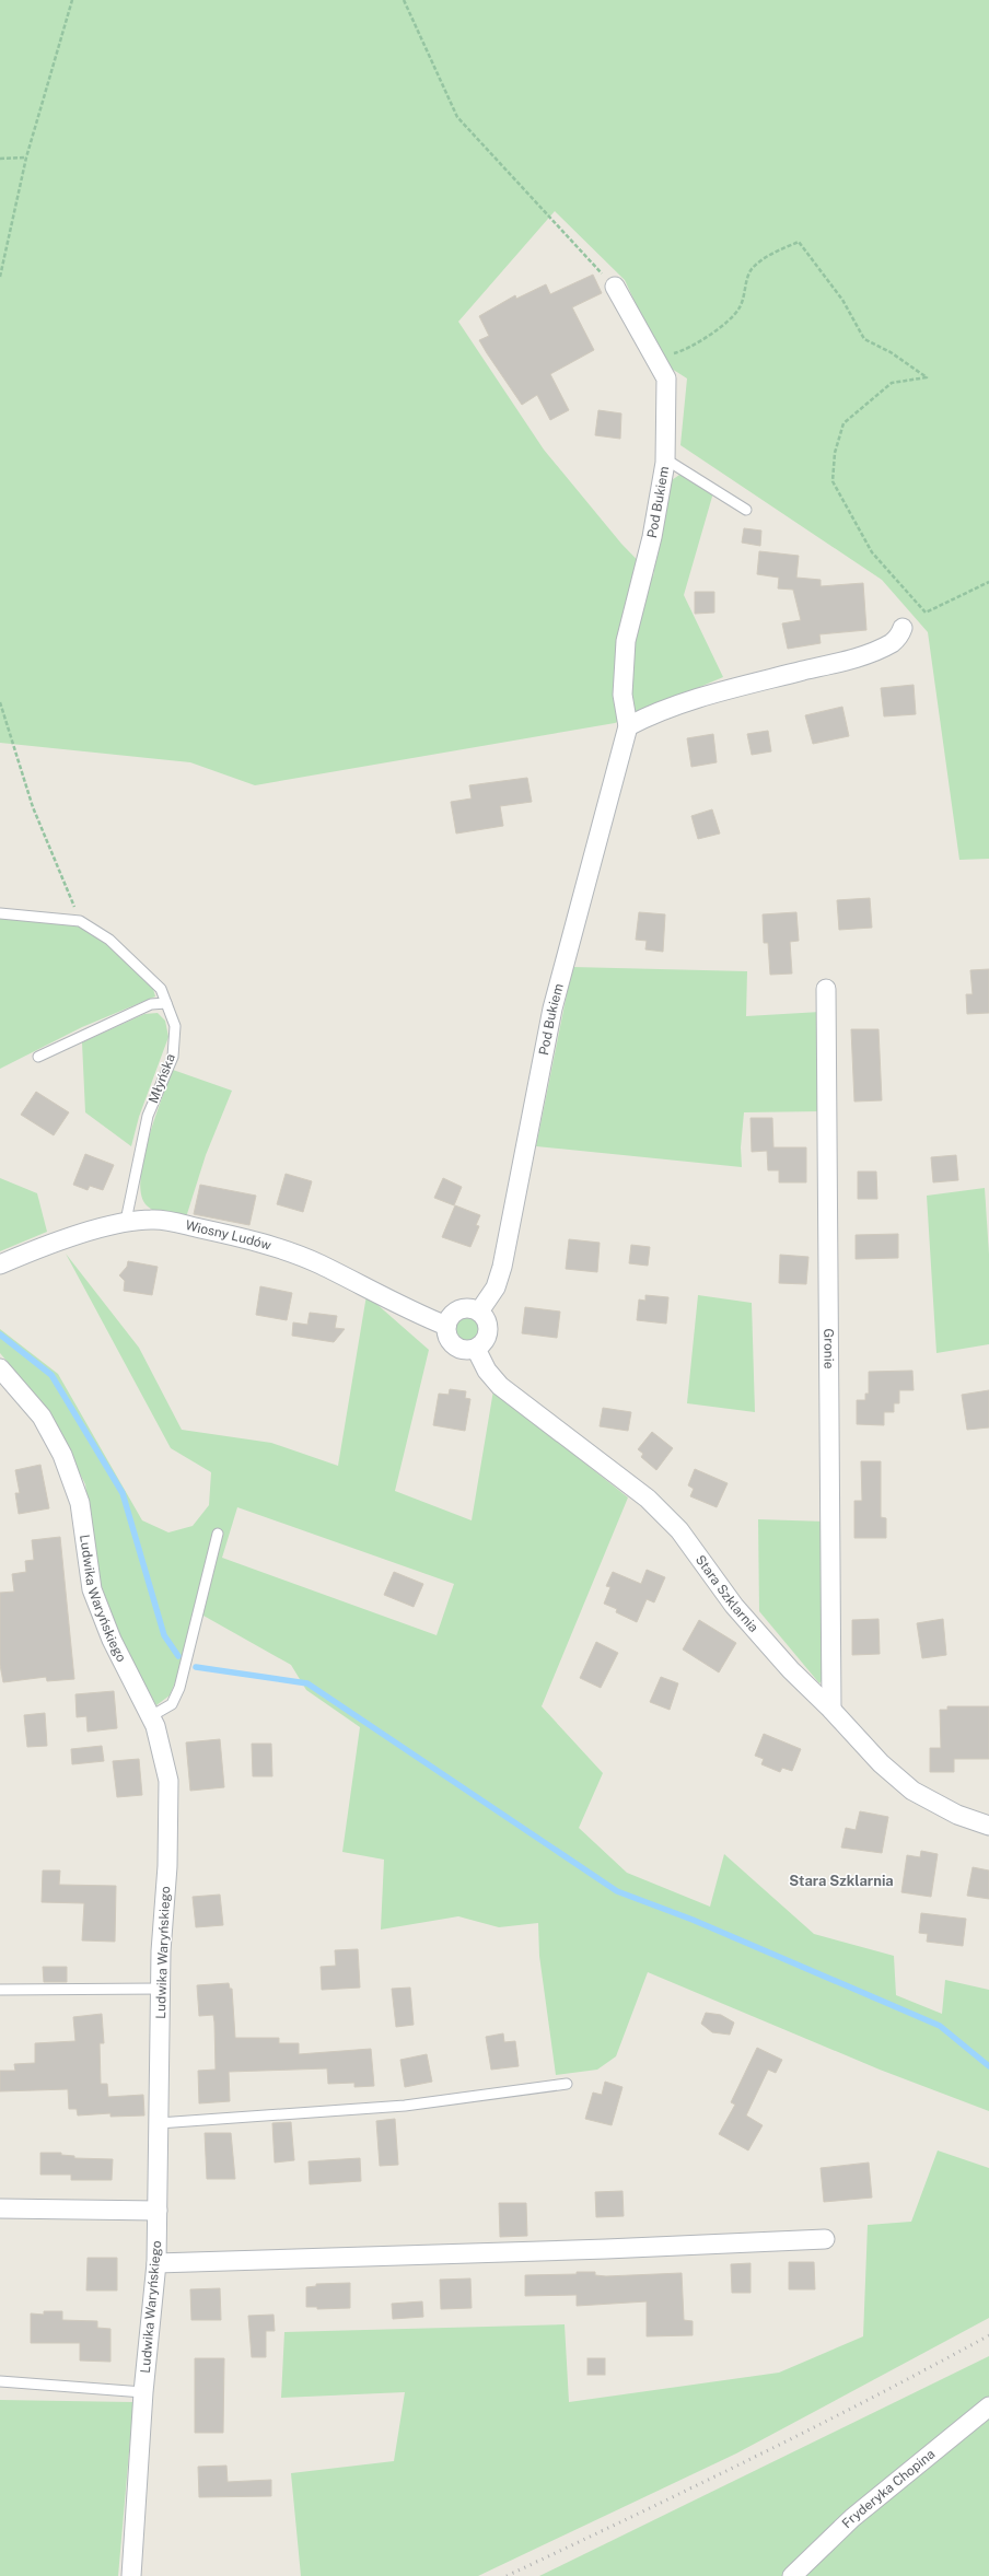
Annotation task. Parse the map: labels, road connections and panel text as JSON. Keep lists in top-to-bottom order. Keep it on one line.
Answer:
{"streets":{"street":["Pod Bukiem","Wiosny Ludów","Gronie","Stara Szklarnia","Ludwika Waryńskiego","Fryderyka Chopina"],"lane":["Młyńska"]},"crossings":[["Pod Bukiem","Wiosny Ludów"],["Pod Bukiem","Stara Szklarnia"],["Młyńska","Wiosny Ludów"],["Wiosny Ludów","Stara Szklarnia"],["Gronie","Stara Szklarnia"]],"districts":["Stara Szklarnia"]}
